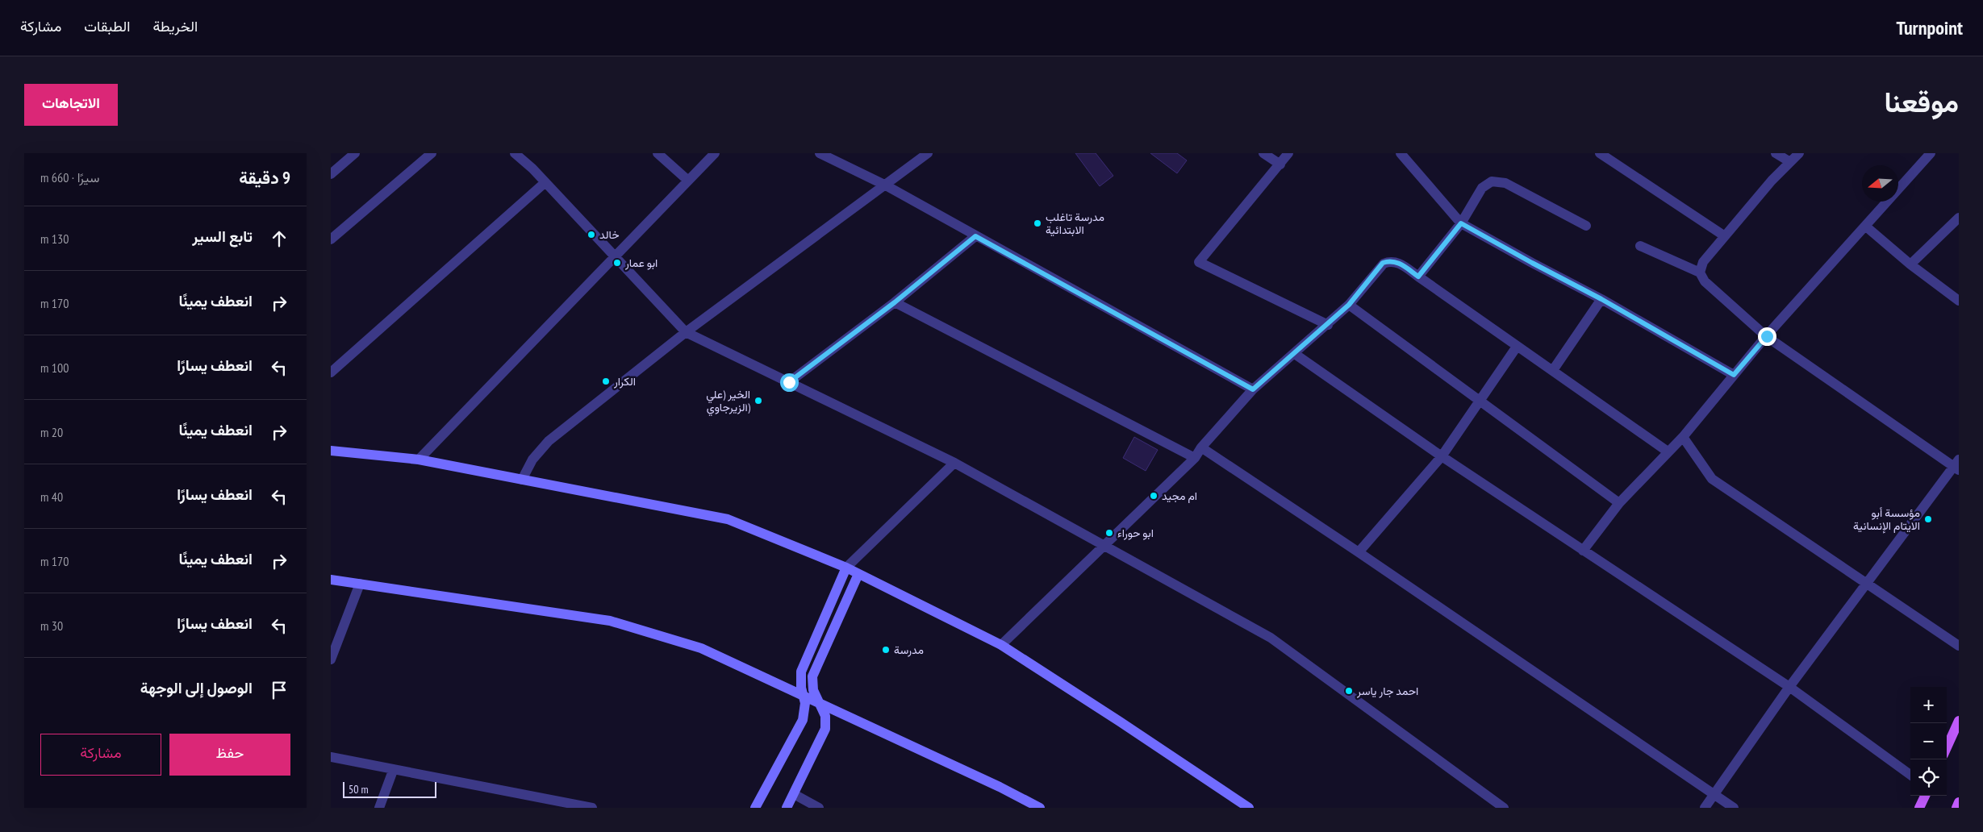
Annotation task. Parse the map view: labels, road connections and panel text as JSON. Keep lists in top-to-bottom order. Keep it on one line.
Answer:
{"places":["مدرسة تاغلب الابتدائية","خالد","ابو عمار","الكرار","الخير (علي الزيرجاوي)","ام مجيد","مؤسسة أبو الايتام الإنسانية","ابو حوراء","مدرسة","احمد جار ياسر"],"scale_bar":"50 m","north":"left","page":{"header":"Turnpoint","nav":["الخريطة","الطبقات","مشاركة"],"title":"موقعنا","buttons":["الاتجاهات",["حفظ","مشاركة"]],"heading":["9 دقيقة","سيرًا · 660 m"],"list":[["تابع السير","130 m"],["انعطف يمينًا","170 m"],["انعطف يسارًا","100 m"],["انعطف يمينًا","20 m"],["انعطف يسارًا","40 m"],["انعطف يمينًا","170 m"],["انعطف يسارًا","30 m"],"الوصول إلى الوجهة"],"map_buttons":["+","−"],"scale":"50 m"}}
